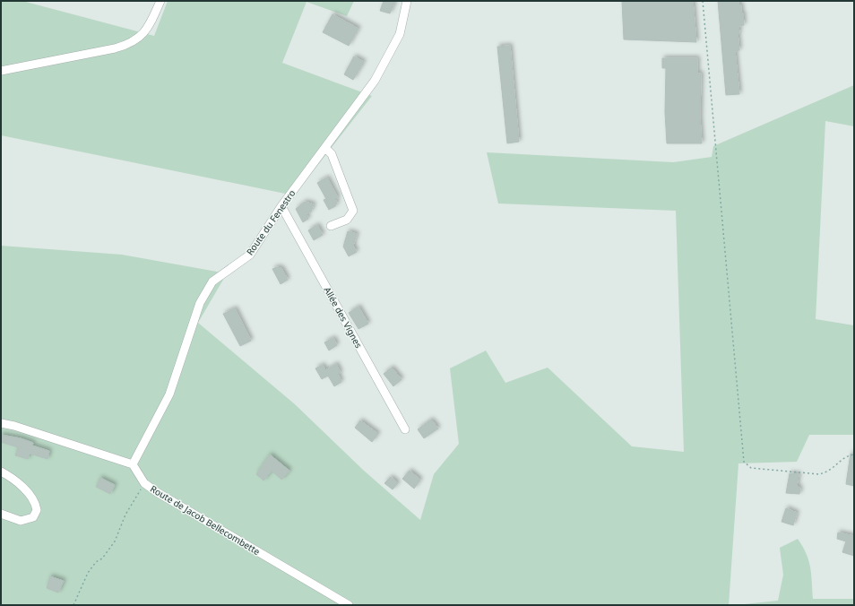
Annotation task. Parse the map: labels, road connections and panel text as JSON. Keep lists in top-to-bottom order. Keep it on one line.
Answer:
{"streets":{"street":["Route du Fenestro","Allée des Vignes","Route de Jacob Bellecombette"]},"crossings":[["Route du Fenestro","Allée des Vignes"],["Route du Fenestro","Route de Jacob Bellecombette"]]}
